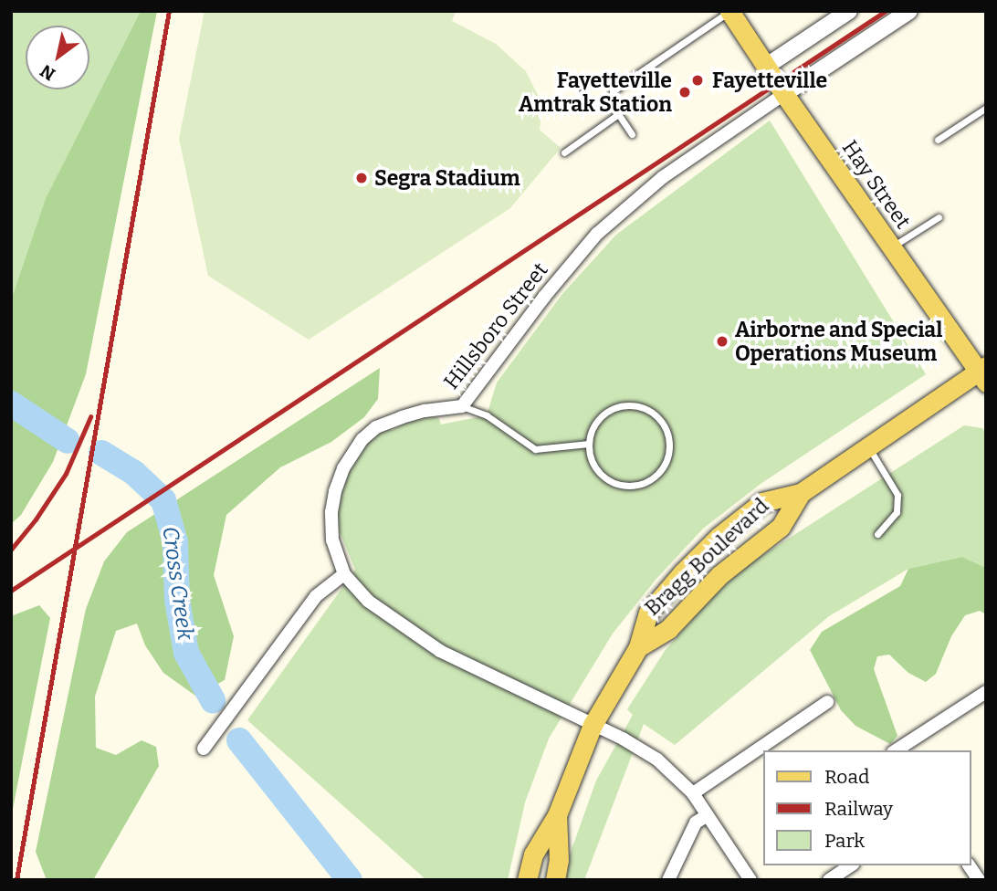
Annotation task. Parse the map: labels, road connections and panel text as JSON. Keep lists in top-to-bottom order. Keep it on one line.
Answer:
{"streets":{"main road":["Hay Street","Bragg Boulevard"],"street":["Hillsboro Street"]},"crossings":[["Hay Street","Hillsboro Street"],["Hay Street","Bragg Boulevard"]],"water":["Cross Creek"],"places":["Fayetteville","Fayetteville Amtrak Station","Segra Stadium","Airborne and Special Operations Museum"],"legend":["Road","Railway","Park"],"north":"bottom left"}
